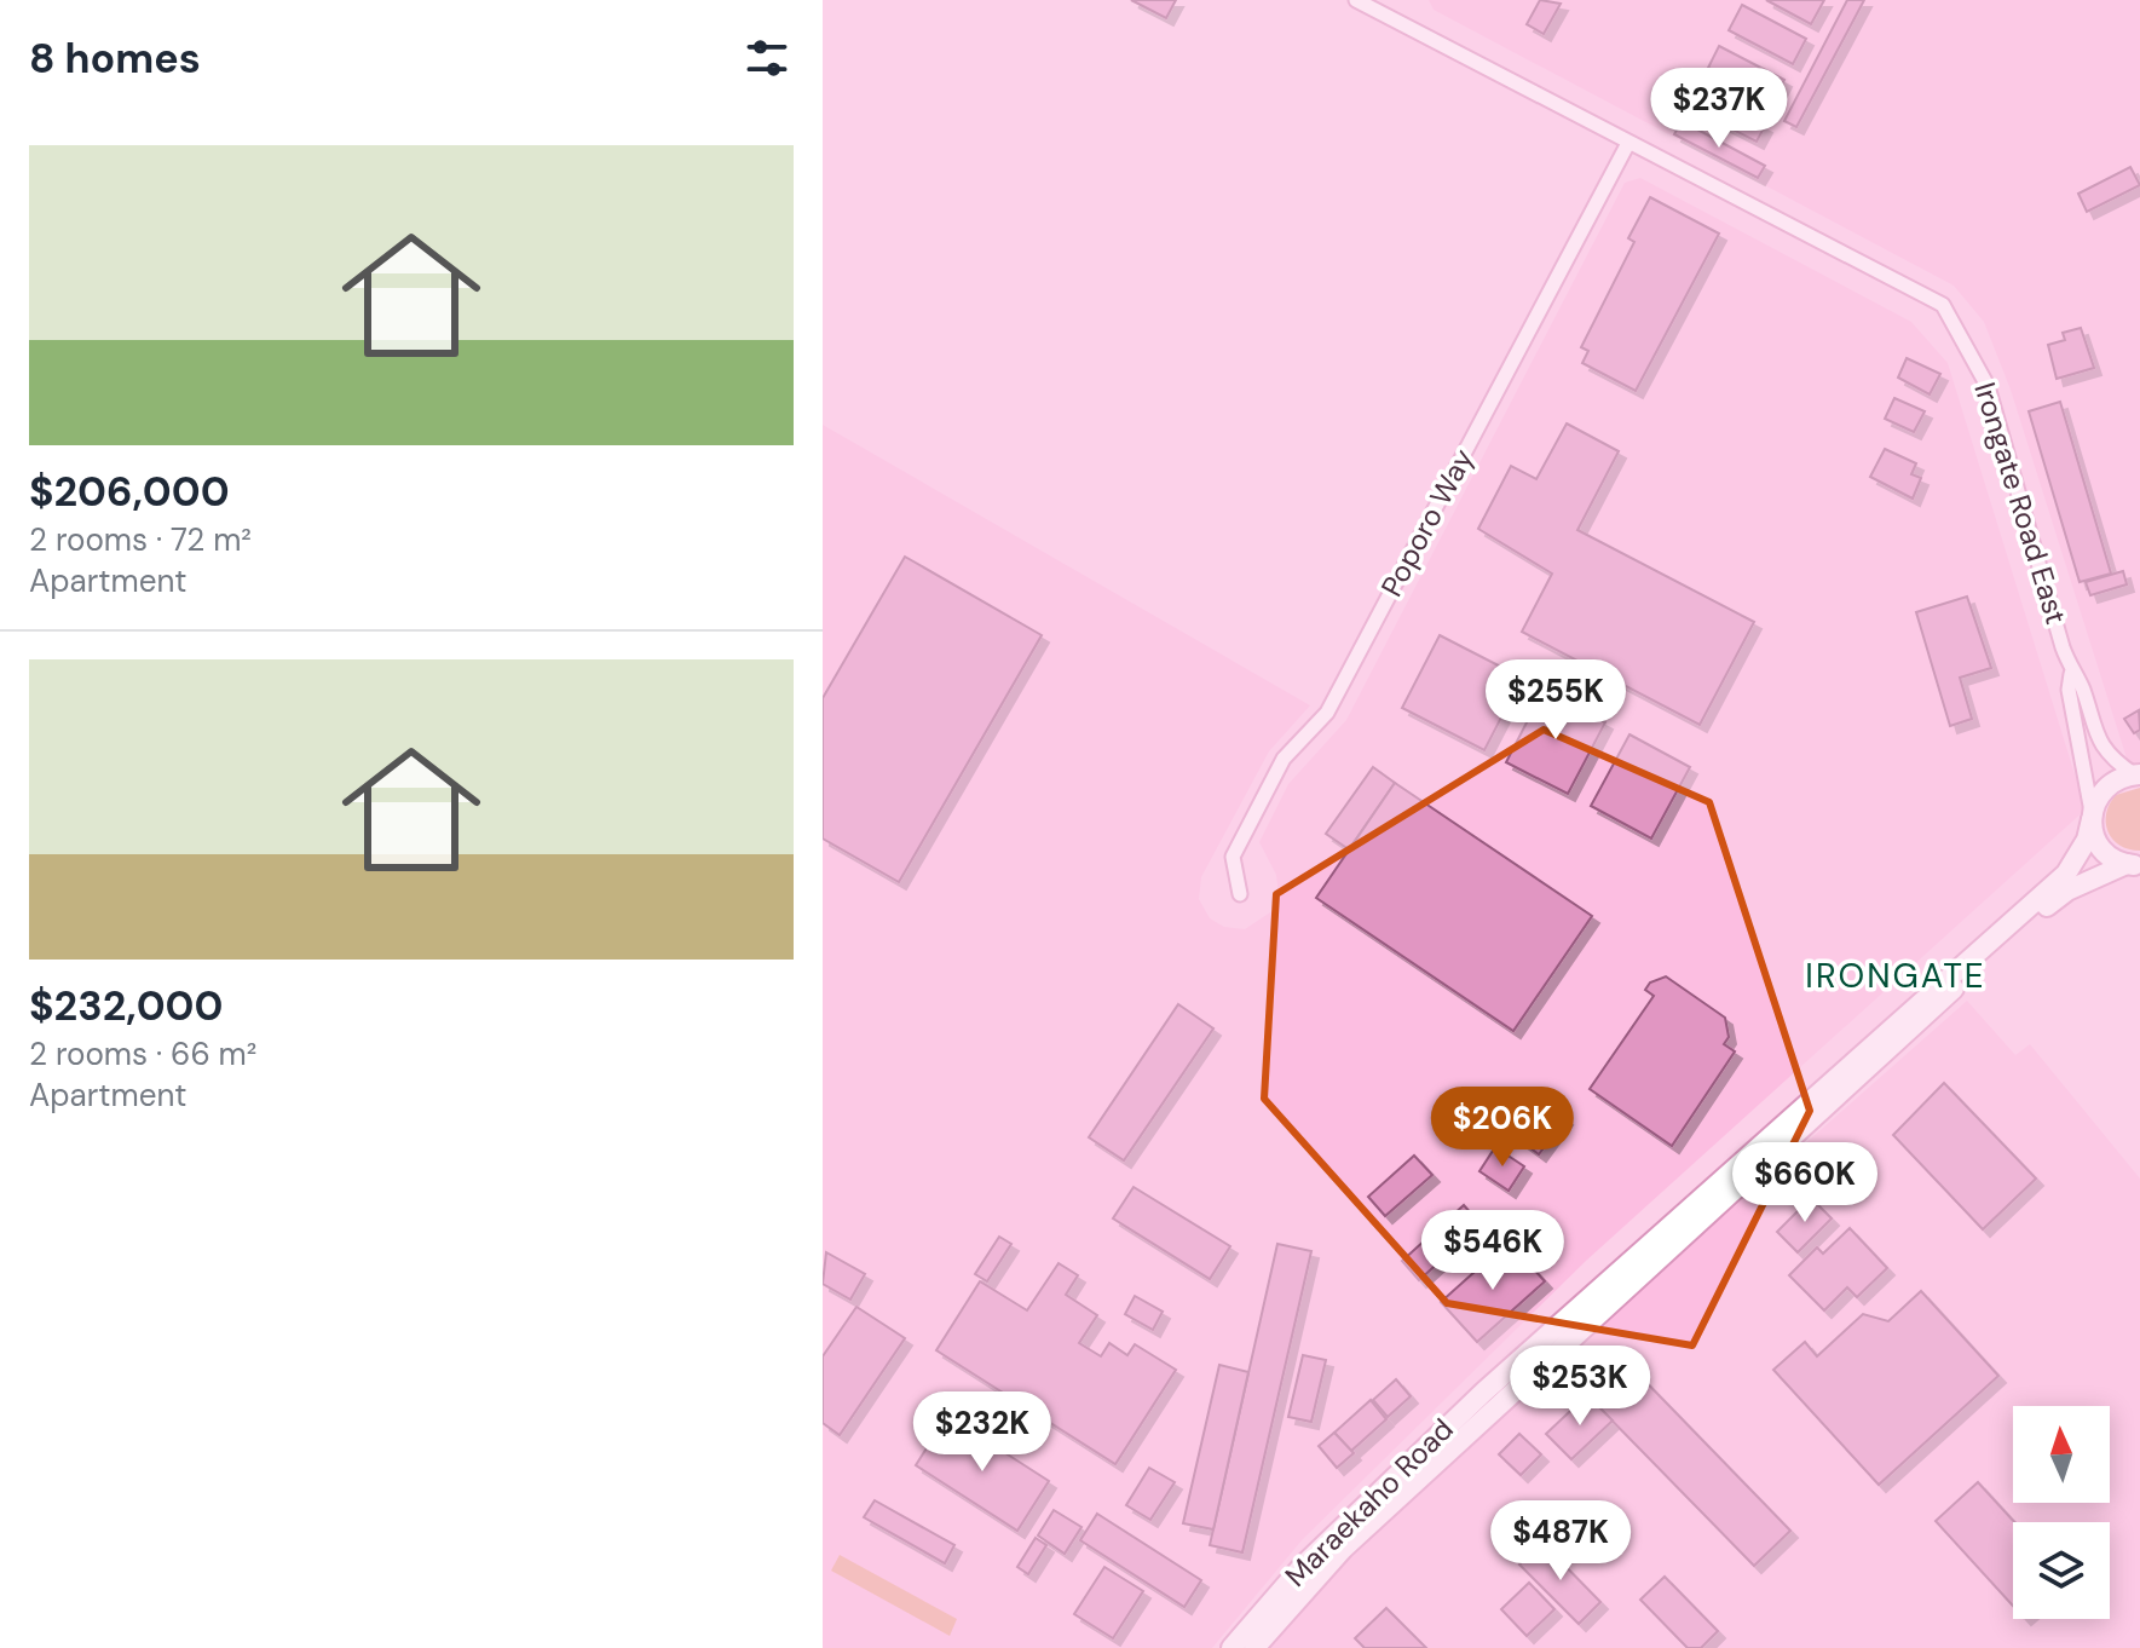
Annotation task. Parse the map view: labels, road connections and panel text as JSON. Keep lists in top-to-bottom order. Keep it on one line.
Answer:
{"streets":{"main road":["Maraekaho Road"],"street":["Irongate Road East","Poporo Way"]},"crossings":[["Irongate Road East","Poporo Way"]],"districts":["IRONGATE"],"north":"top","page":{"heading":"8 homes","price":["$237K","$255K","$206K","$660K","$546K","$253K","$232K","$487K"],"list":[{"name":"$206,000","note":"2 rooms · 72 m² · Apartment"},{"name":"$232,000","note":"2 rooms · 66 m² · Apartment"}]}}
